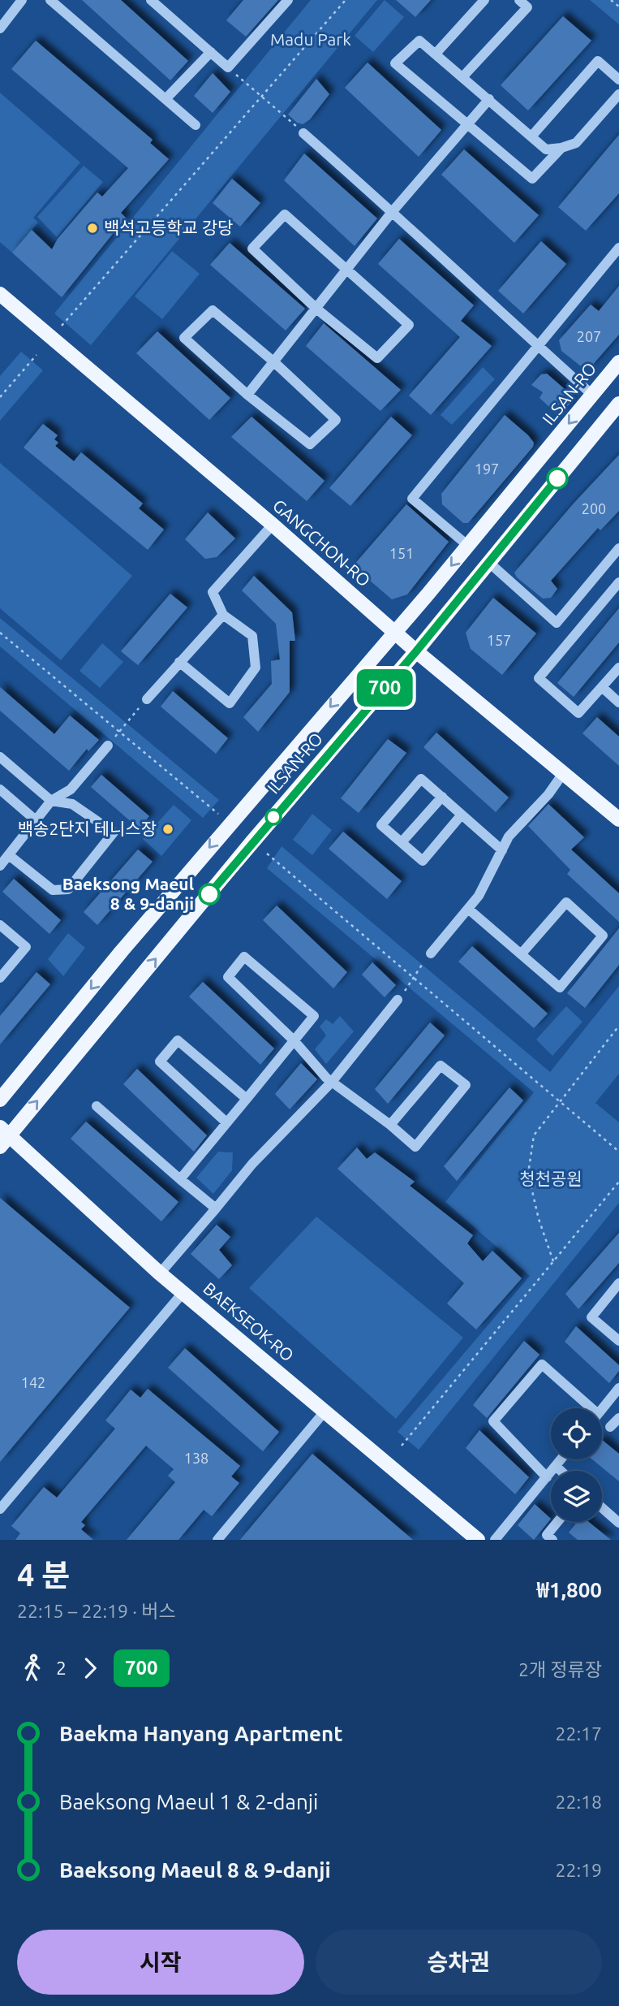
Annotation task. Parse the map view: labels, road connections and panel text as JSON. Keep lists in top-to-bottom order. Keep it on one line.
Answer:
{"streets":{"main road":["ILSAN-RO","GANGCHON-RO","BAEKSEOK-RO"]},"crossings":[["ILSAN-RO","GANGCHON-RO"],["ILSAN-RO","BAEKSEOK-RO"]],"parks":["Madu Park","청천공원"],"places":["백석고등학교 강당","백송2단지 테니스장","Baeksong Maeul 8 & 9-danji"],"lines":["bus line 700"],"house_numbers":["207","197","200","151","157","142","138"],"page":{"on_map":"700","heading":["4 분","22:15 – 22:19 · 버스","₩1,800"],"legs":["2","700","2개 정류장"],"list":[{"name":"Baekma Hanyang Apartment","value":"22:17"},{"name":"Baeksong Maeul 1 & 2-danji","value":"22:18"},{"name":"Baeksong Maeul 8 & 9-danji","value":"22:19"}],"buttons":["시작","승차권"]}}
